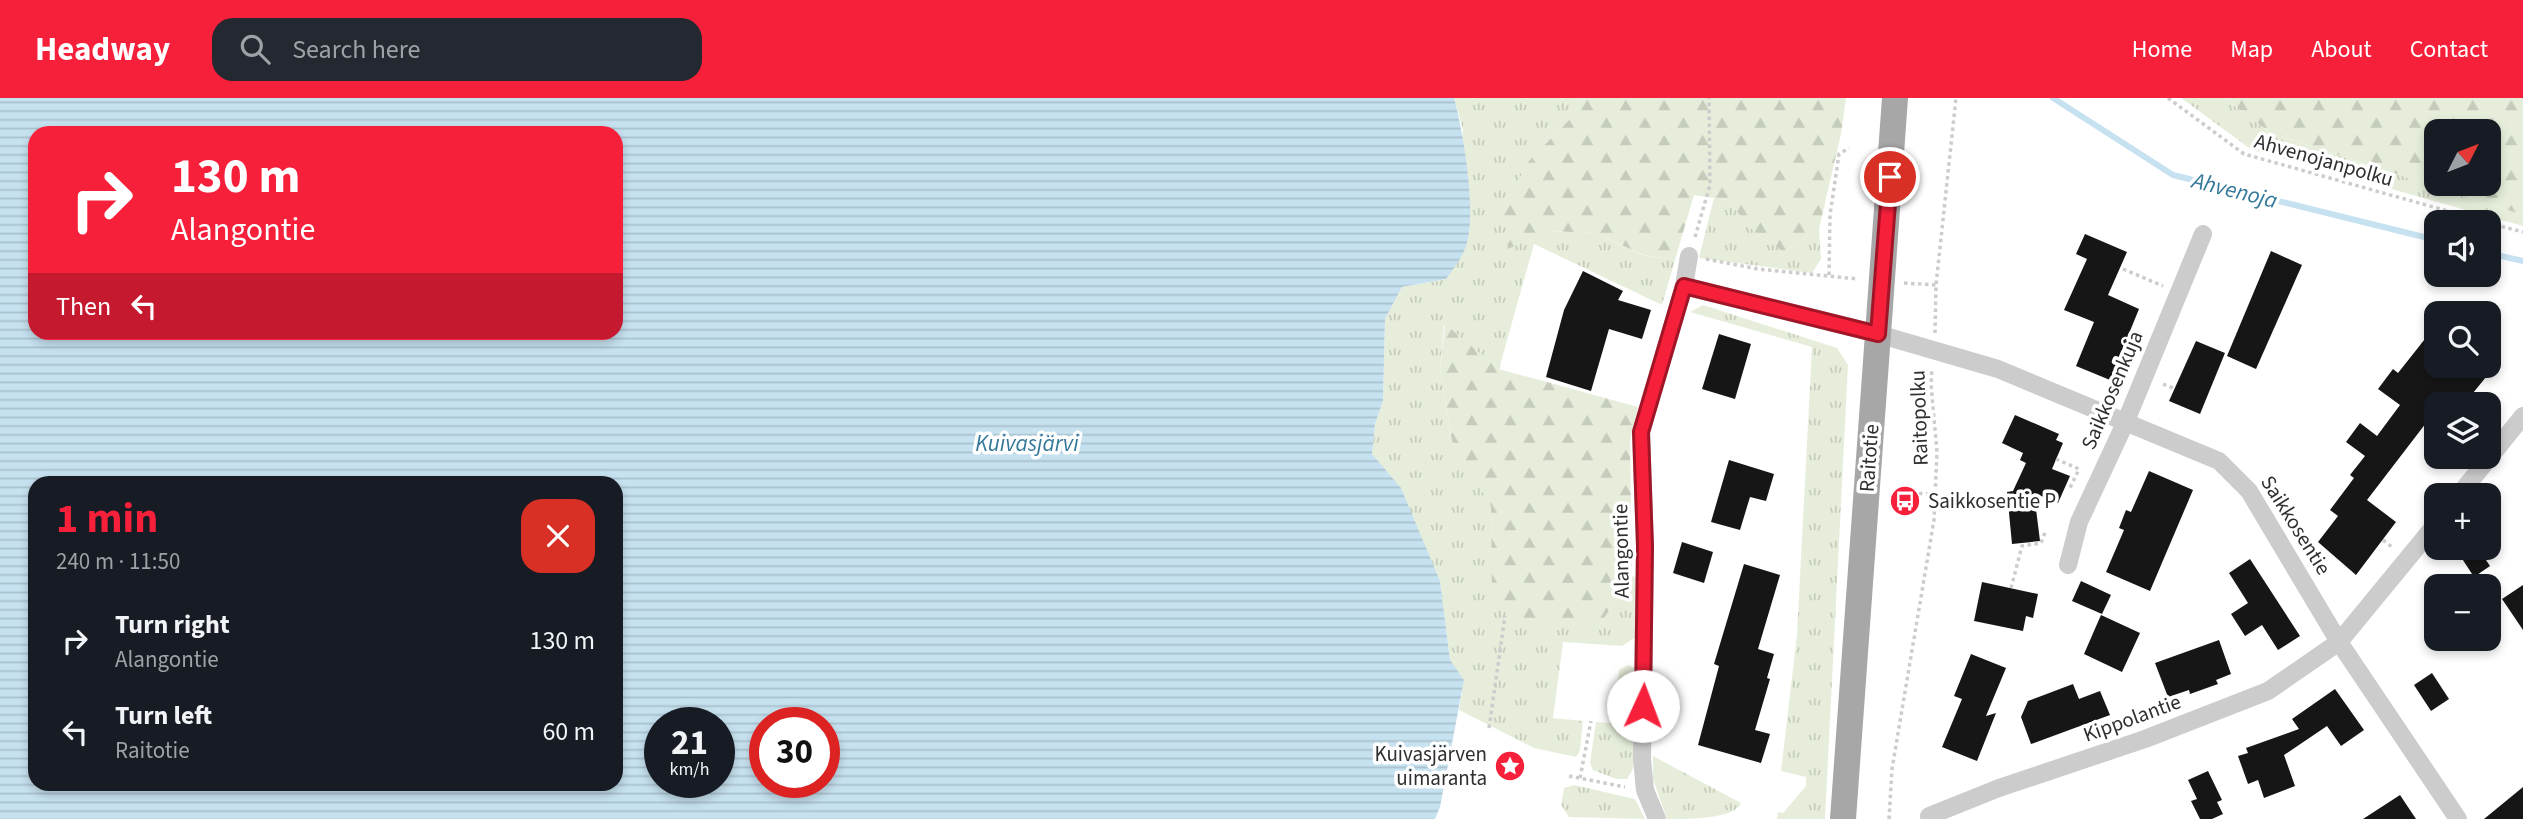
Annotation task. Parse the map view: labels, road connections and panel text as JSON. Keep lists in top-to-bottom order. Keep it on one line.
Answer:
{"streets":{"main road":["Raitotie"],"street":["Saikkosenkuja","Saikkosentie","Alangontie","Kippolantie"],"path":["Ahvenojanpolku","Raitopolku"]},"crossings":[["Saikkosenkuja","Saikkosentie"],["Raitopolku","Saikkosentie"],["Raitotie","Saikkosentie"],["Saikkosentie","Kippolantie"]],"water":["Ahvenoja","Kuivasjärvi"],"places":{"bus stop":["Saikkosentie P"],"place":["Kuivasjärven uimaranta"]},"north":"top right","page":{"header":"Headway","search":"Search here","nav":["Home","Map","About","Contact"],"map_buttons":["+","−"],"turn":["130 m","Alangontie"],"then":"Then","heading":["1 min","240 m · 11:50"],"list":[{"name":"Turn right","note":"Alangontie","value":"130 m"},{"name":"Turn left","note":"Raitotie","value":"60 m"}],"speed":"21 km/h","limit":"30"}}
